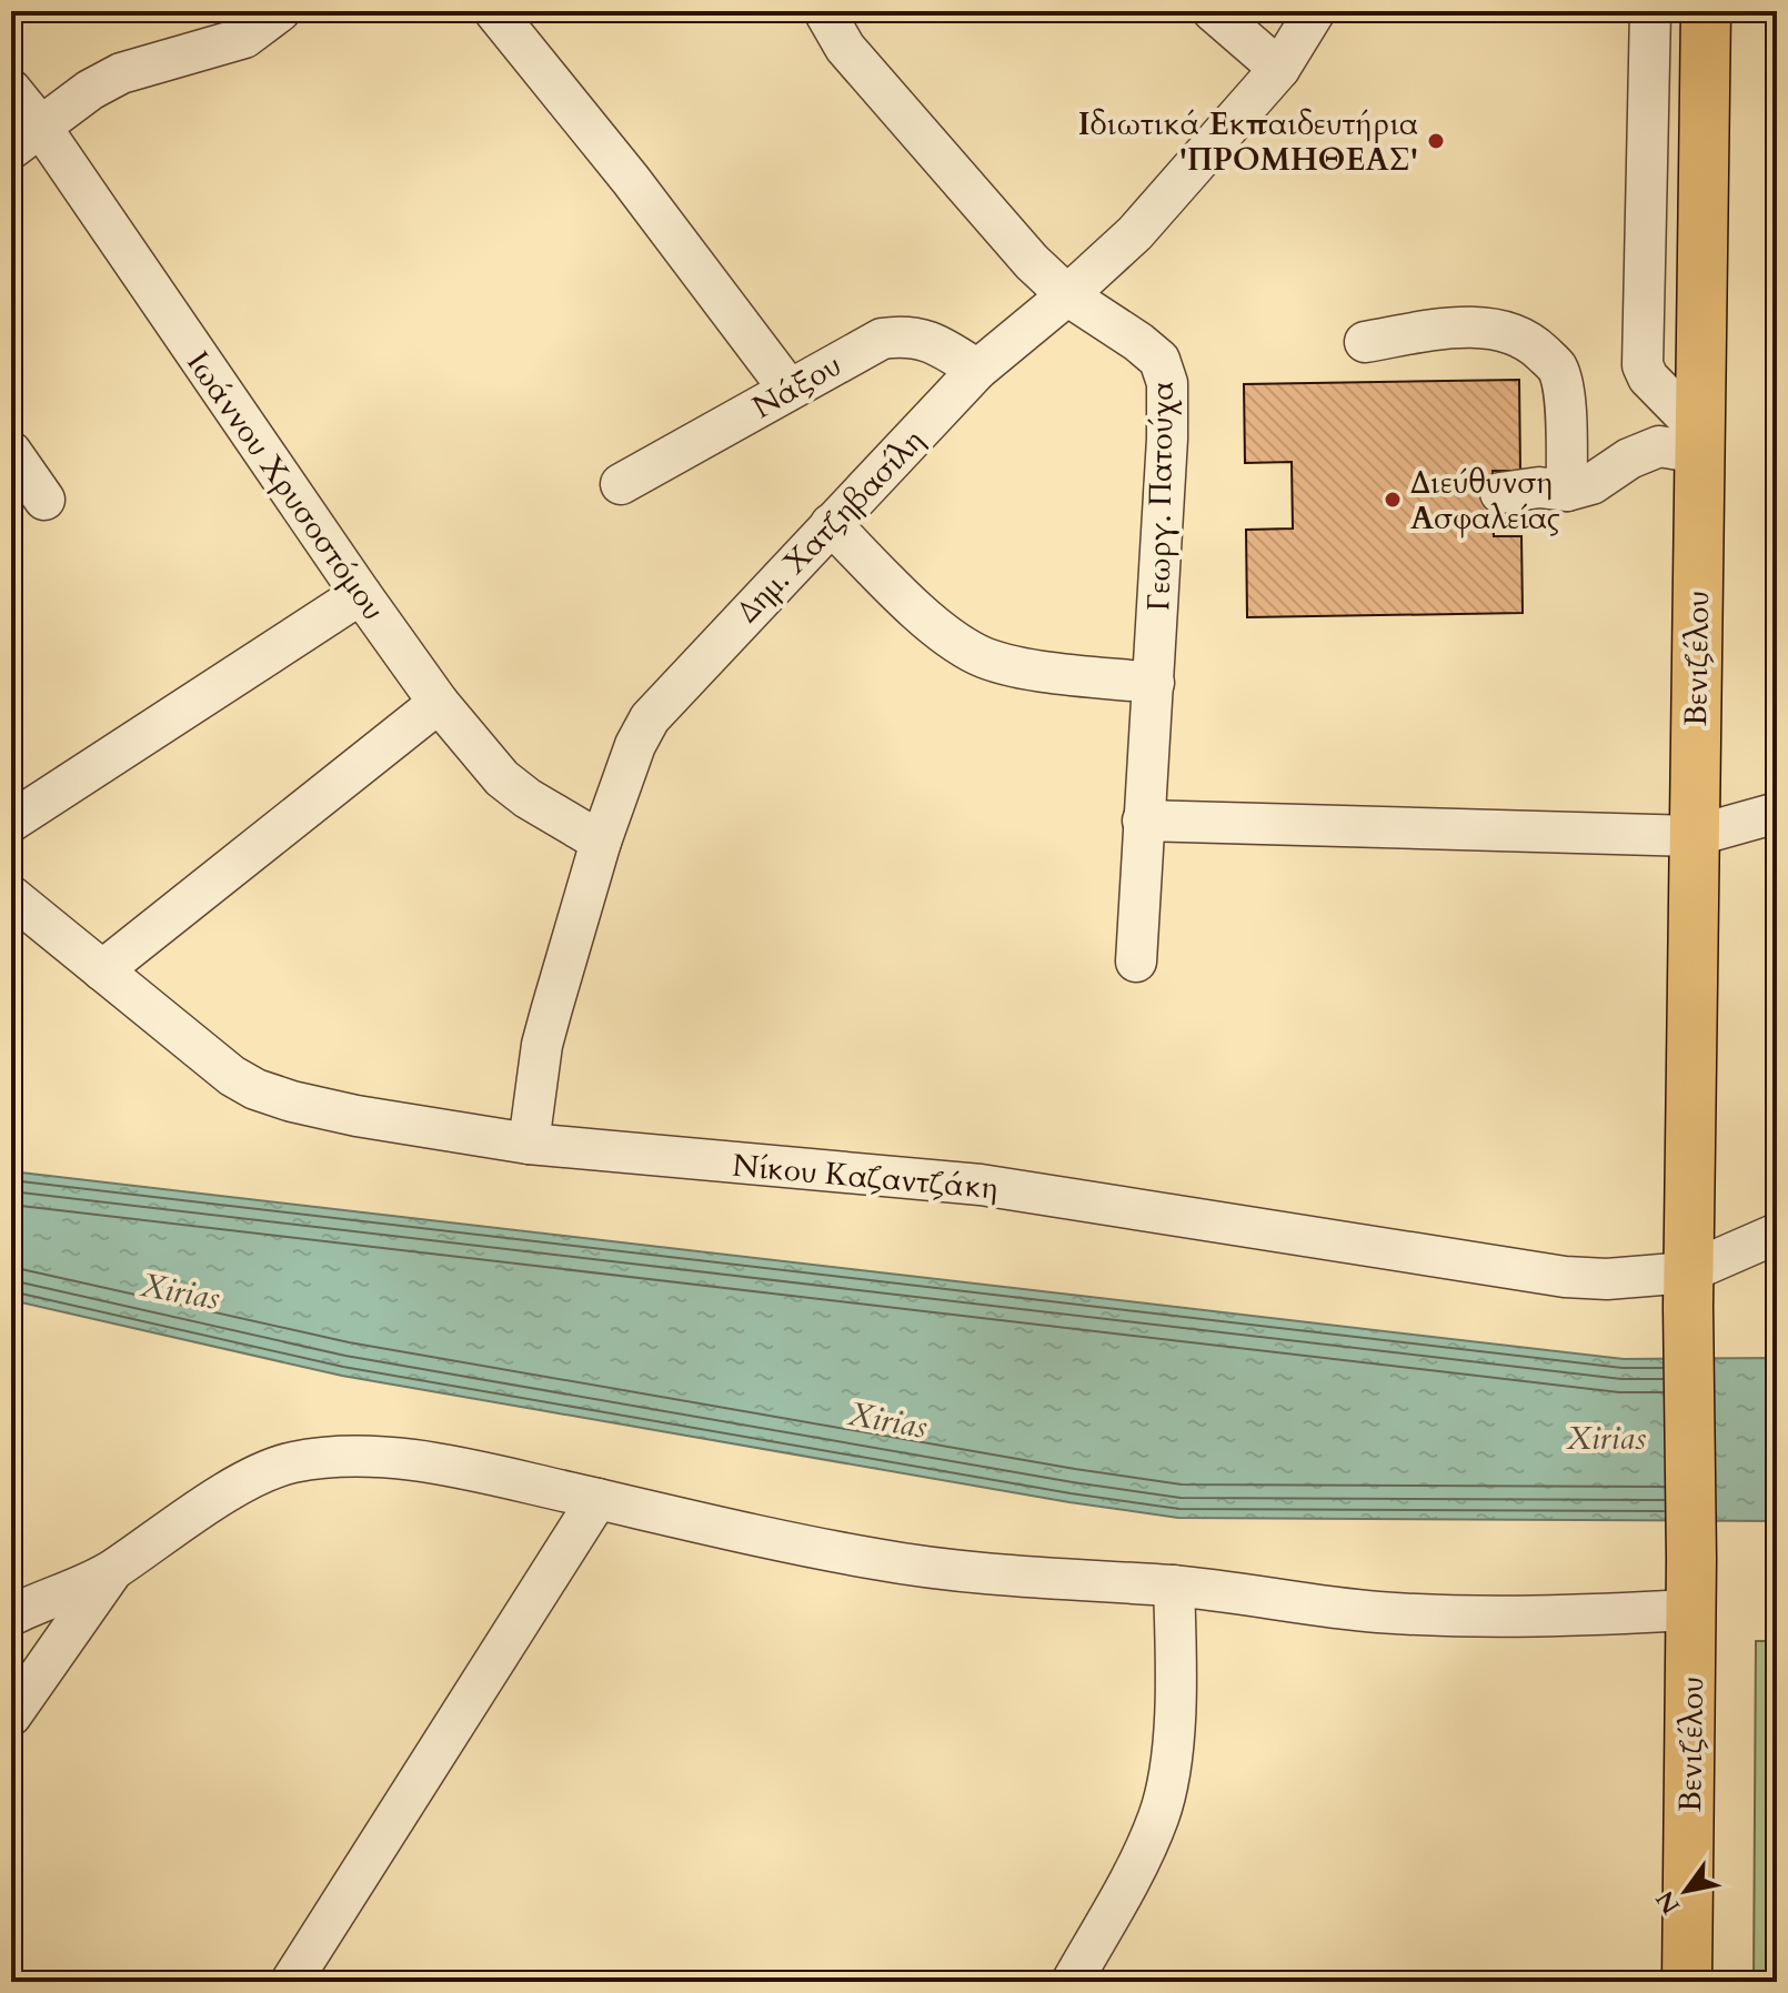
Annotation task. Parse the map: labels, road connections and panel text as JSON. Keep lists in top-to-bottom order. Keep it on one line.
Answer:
{"streets":{"main road":["Βενιζέλου"],"street":["Νάξου","Ιωάννου Χρυσοστόμου","Γεωργ. Πατούχα","Δημ. Χατζηβασίλη","Νίκου Καζαντζάκη"]},"crossings":[["Νάξου","Δημ. Χατζηβασίλη"],["Ιωάννου Χρυσοστόμου","Δημ. Χατζηβασίλη"],["Γεωργ. Πατούχα","Δημ. Χατζηβασίλη"],["Δημ. Χατζηβασίλη","Νίκου Καζαντζάκη"],["Βενιζέλου","Νίκου Καζαντζάκη"]],"water":["Xirias"],"places":["Ιδιωτικά Εκπαιδευτήρια 'ΠΡΟΜΗΘΕΑΣ'","Διεύθυνση Ασφαλείας"],"north":"bottom left"}
